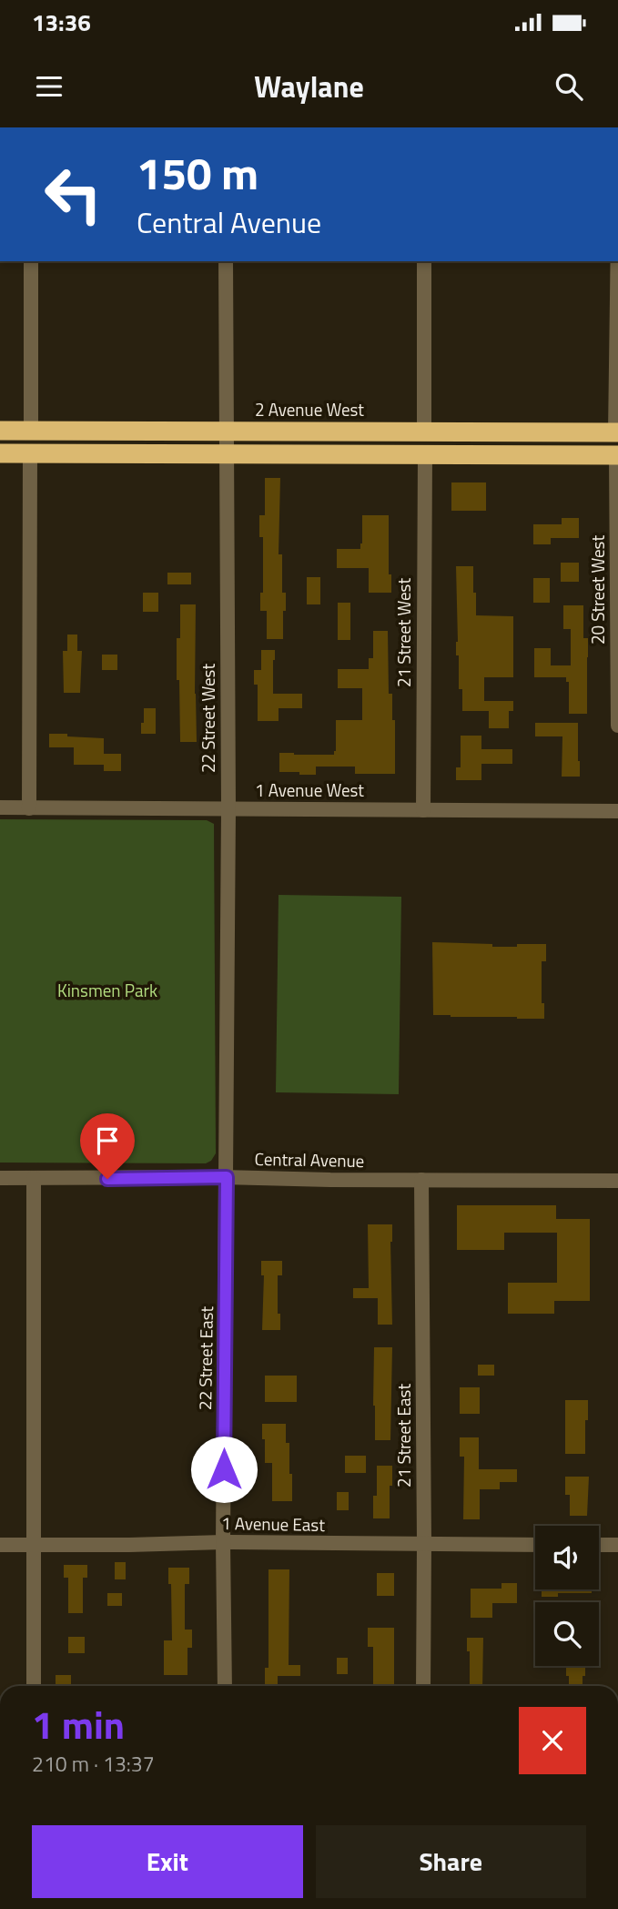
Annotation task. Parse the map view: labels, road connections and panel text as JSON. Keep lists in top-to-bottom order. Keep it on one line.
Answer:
{"streets":{"highway":["2 Avenue West"],"street":["20 Street West","21 Street West","22 Street West","1 Avenue West","Central Avenue","22 Street East","21 Street East","1 Avenue East"]},"crossings":[["2 Avenue West","22 Street West"],["21 Street West","1 Avenue West"],["22 Street West","1 Avenue West"],["22 Street West","Central Avenue"],["22 Street West","22 Street East"],["Central Avenue","22 Street East"],["Central Avenue","21 Street East"],["22 Street East","1 Avenue East"],["21 Street East","1 Avenue East"]],"parks":["Kinsmen Park"],"page":{"status":"13:36","header":"Waylane","turn":["150 m","Central Avenue"],"heading":["1 min","210 m · 13:37"],"buttons":["Exit","Share"]}}
